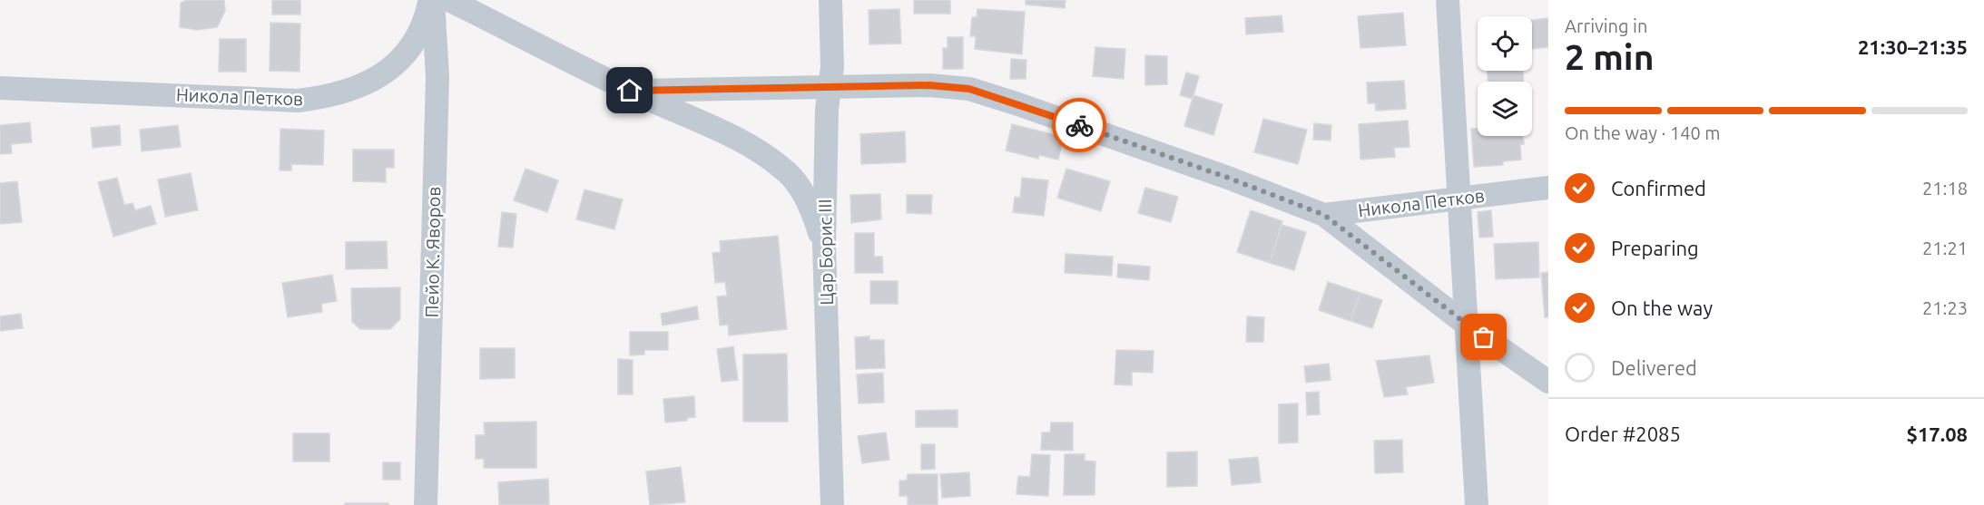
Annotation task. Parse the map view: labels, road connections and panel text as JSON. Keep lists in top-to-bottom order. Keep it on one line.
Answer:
{"streets":{"street":["Никола Петков","Пейо К. Яворов","Цар Борис III"]},"crossings":[["Никола Петков","Пейо К. Яворов"],["Никола Петков","Цар Борис III"]],"page":{"heading":["2 min","Arriving in","21:30–21:35"],"panel":["Order #2085","$17.08"],"bar":"On the way · 140 m","list":[["Confirmed","21:18"],["Preparing","21:21"],["On the way","21:23"],"Delivered"]}}
